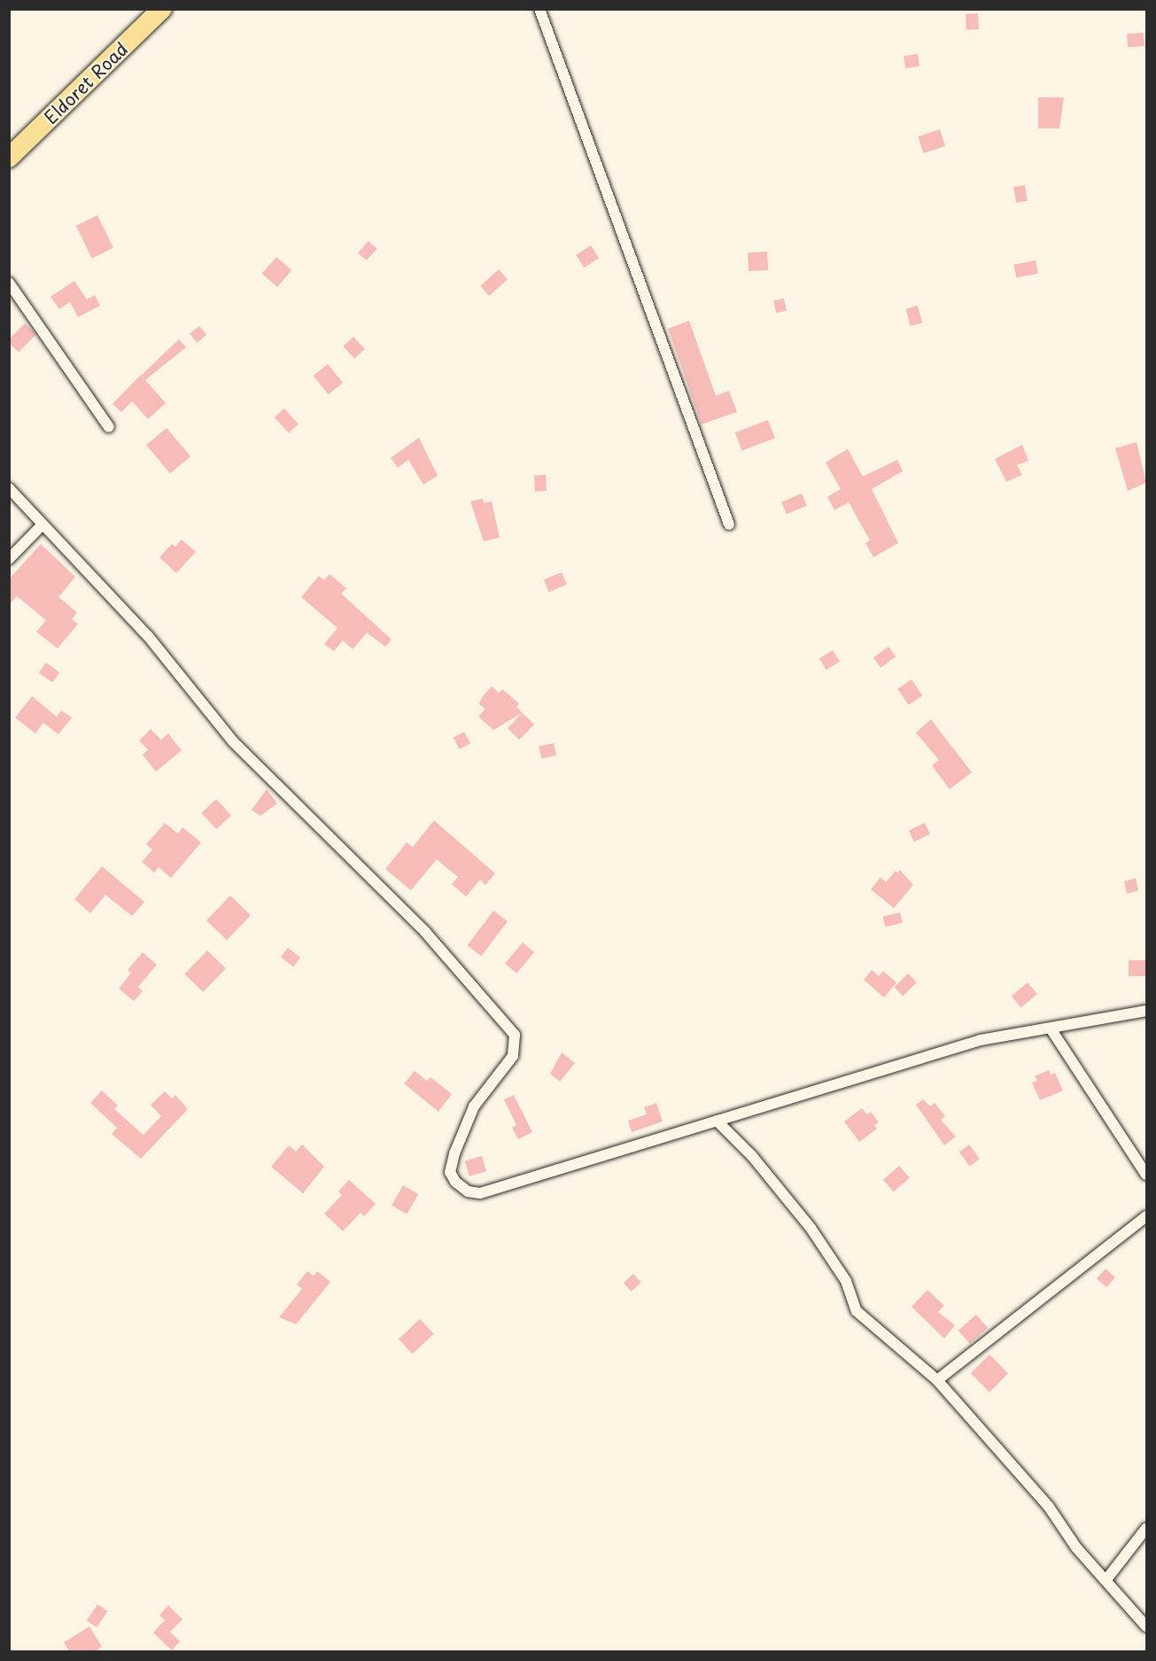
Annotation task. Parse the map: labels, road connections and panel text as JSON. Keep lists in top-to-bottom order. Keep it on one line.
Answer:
{"streets":{"highway":["Eldoret Road"]}}
